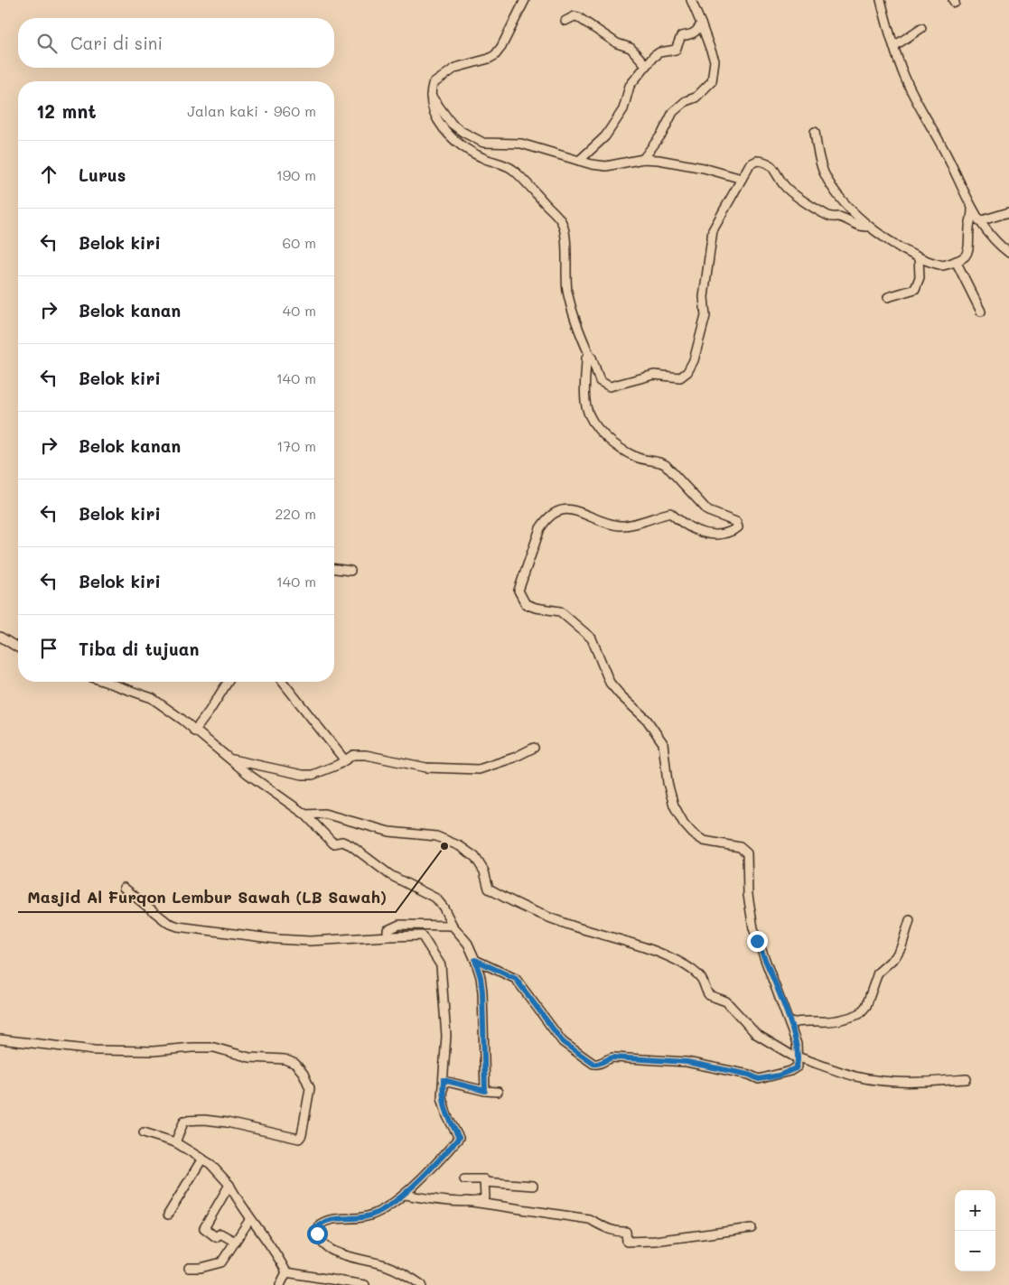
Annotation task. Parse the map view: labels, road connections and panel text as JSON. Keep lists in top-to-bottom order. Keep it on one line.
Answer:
{"places":["Masjid Al Furqon Lembur Sawah (LB Sawah)"],"page":{"search":"Cari di sini","heading":["12 mnt","Jalan kaki · 960 m"],"list":[["Lurus","190 m"],["Belok kiri","60 m"],["Belok kanan","40 m"],["Belok kiri","140 m"],["Belok kanan","170 m"],["Belok kiri","220 m"],["Belok kiri","140 m"],"Tiba di tujuan"],"map_buttons":["+","−"]}}
